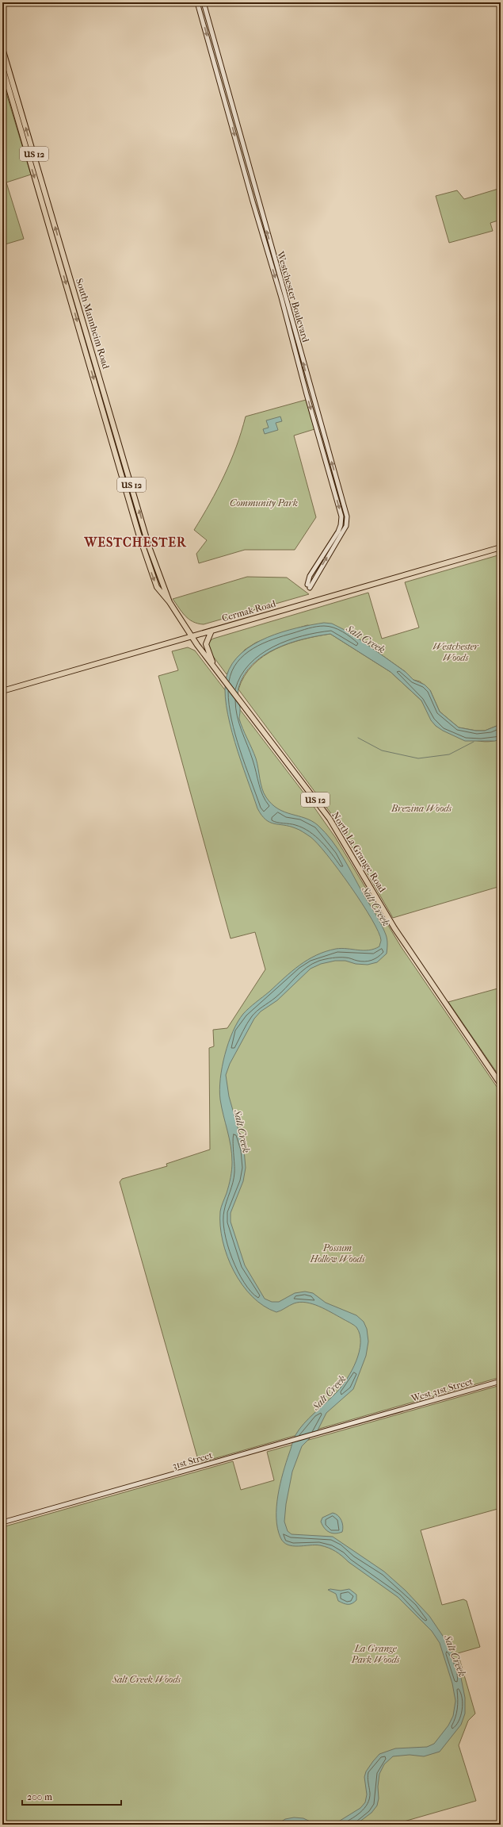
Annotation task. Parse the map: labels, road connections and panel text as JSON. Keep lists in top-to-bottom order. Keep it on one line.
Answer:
{"streets":{"main road":["US 12","South Mannheim Road","Cermak Road","North La Grange Road"],"street":["Westchester Boulevard","West 31st Street","31st Street"]},"crossings":[["South Mannheim Road","Cermak Road"],["South Mannheim Road","North La Grange Road"],["Cermak Road","North La Grange Road"],["West 31st Street","31st Street"]],"districts":["WESTCHESTER"],"water":["Salt Creek"],"parks":["Community Park","Westchester Woods","Brezina Woods","Possum Hollow Woods","La Grange Park Woods","Salt Creek Woods"],"scale_bar":"200 m"}
